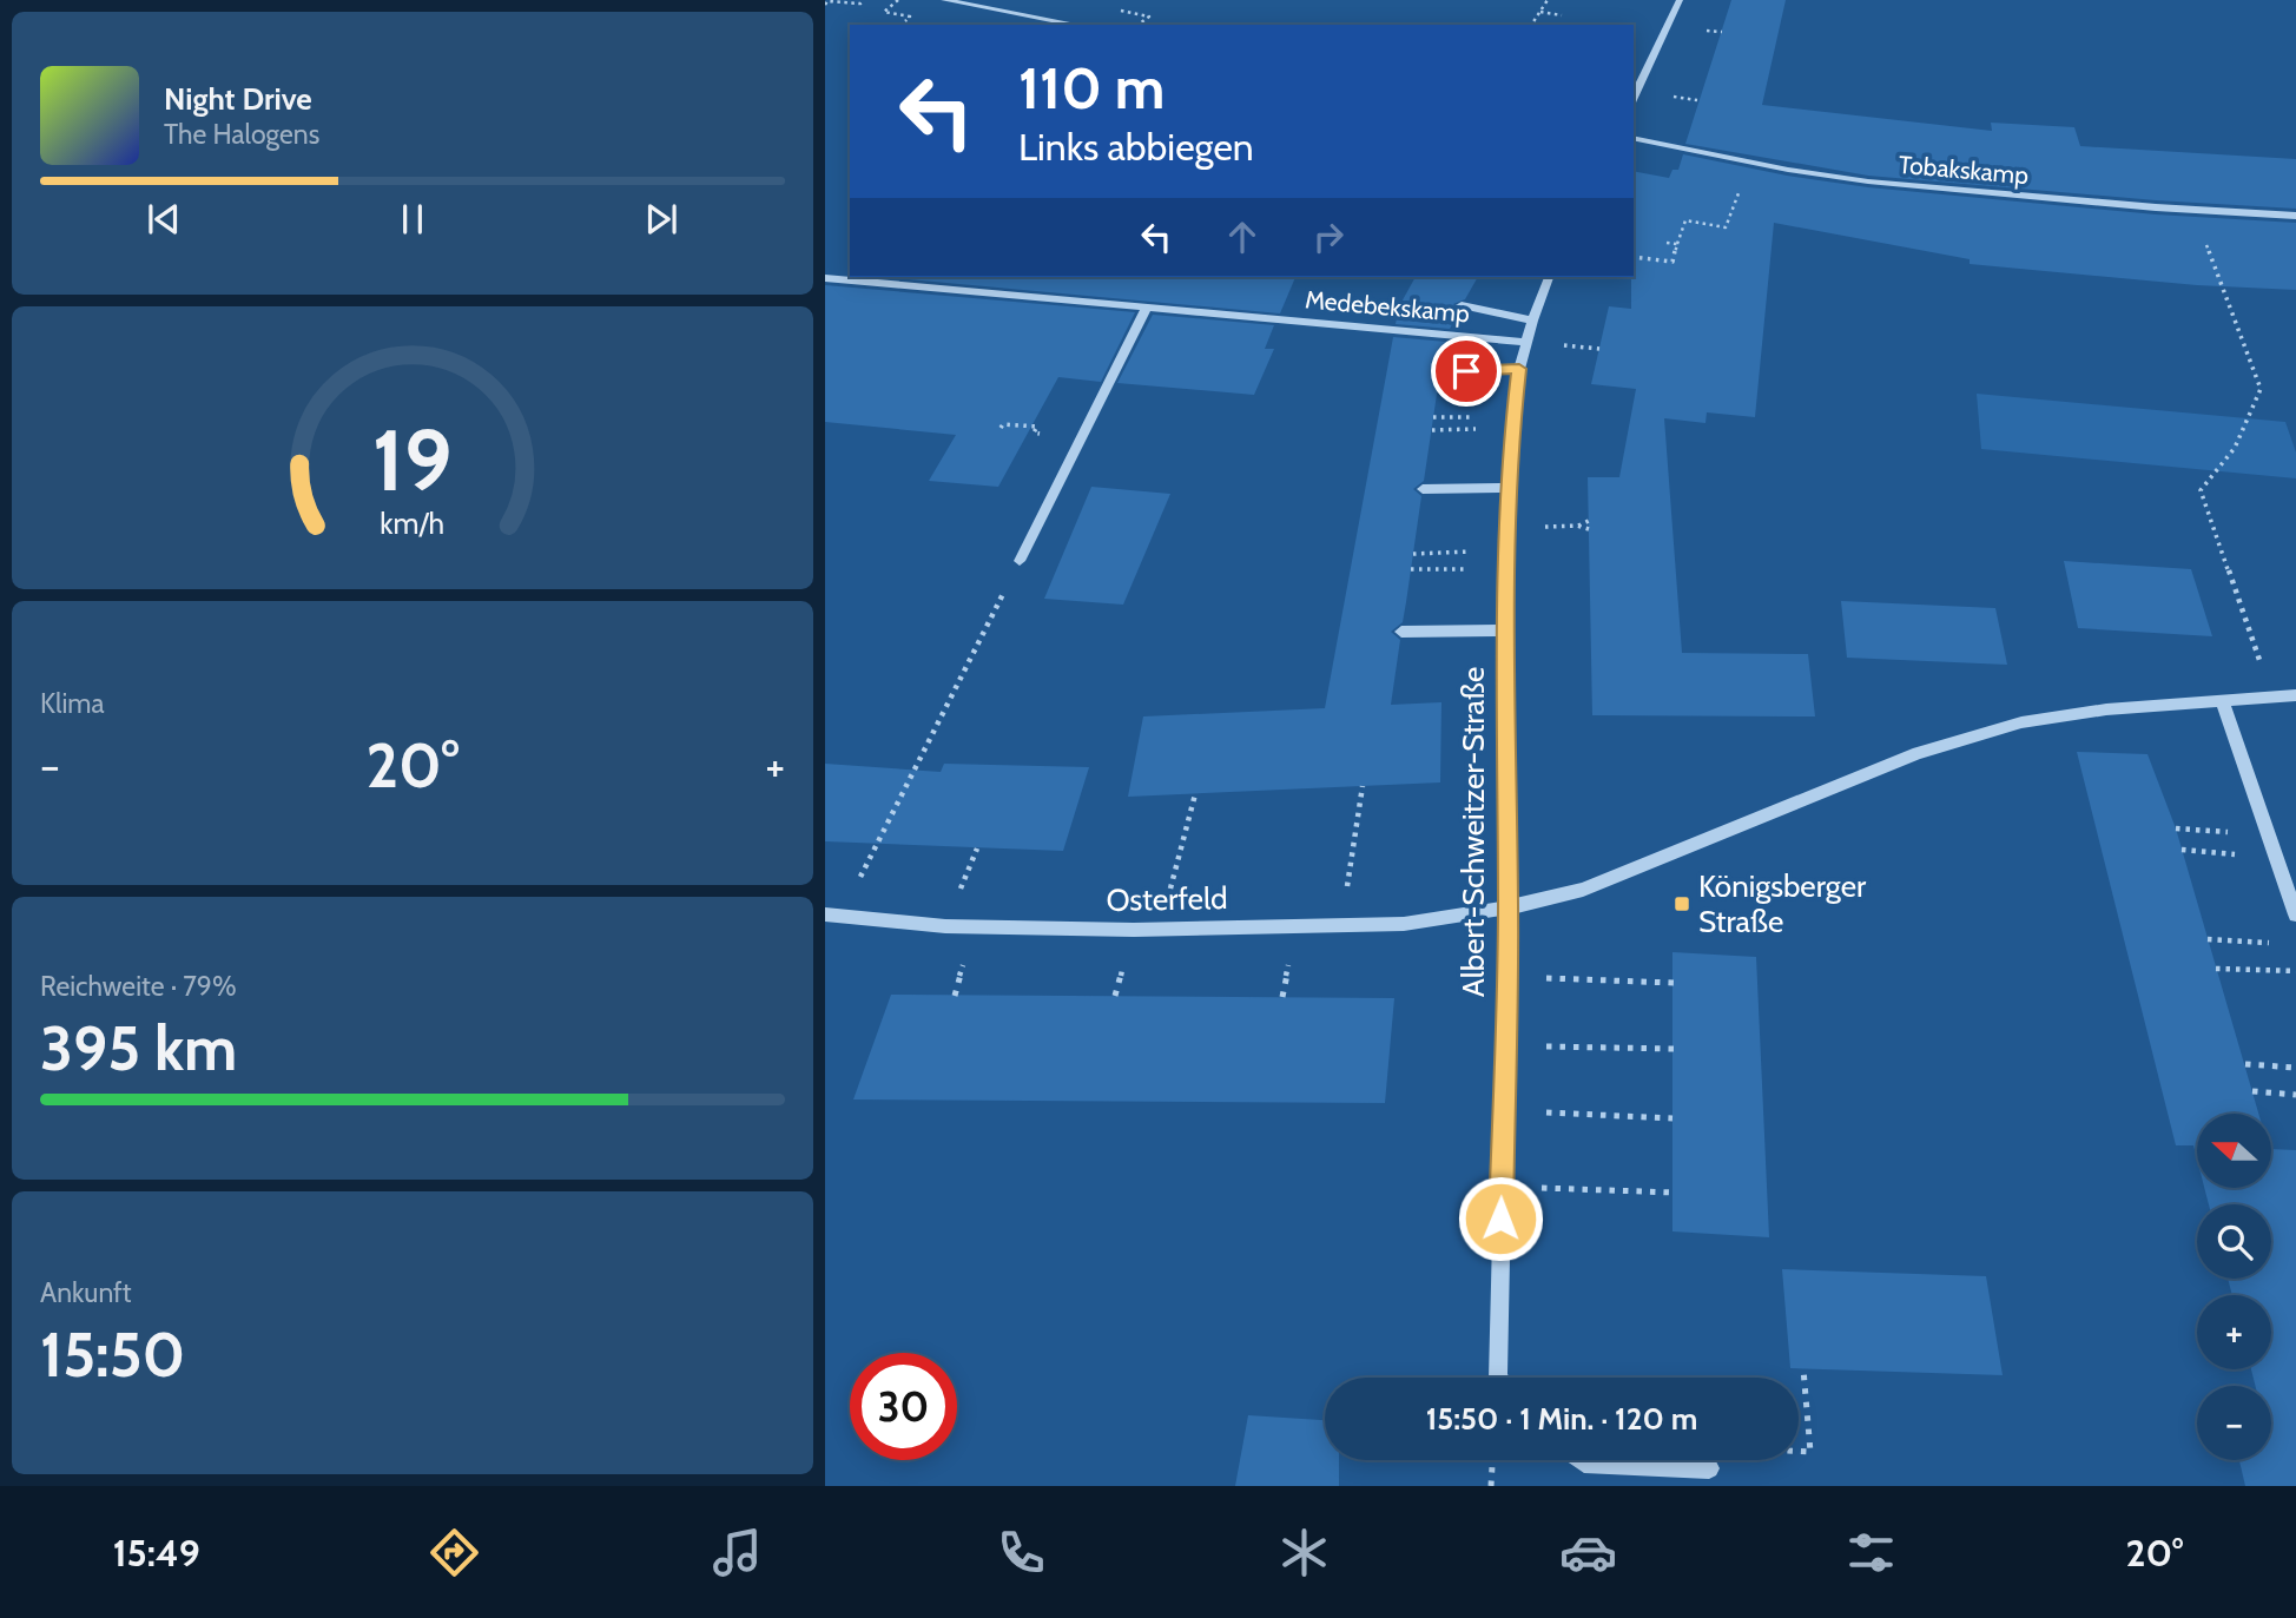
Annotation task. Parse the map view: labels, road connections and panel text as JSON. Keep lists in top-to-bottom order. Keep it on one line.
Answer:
{"streets":{"street":["Tobakskamp","Medebekskamp","Albert-Schweitzer-Straße","Osterfeld"]},"crossings":[["Medebekskamp","Albert-Schweitzer-Straße"],["Albert-Schweitzer-Straße","Osterfeld"]],"places":{"transit":["Königsberger Straße"]},"north":"left","page":{"turn":["110 m","Links abbiegen"],"song":["Night Drive","The Halogens"],"tile":["Klima",["Reichweite · 79%","395 km"],["Ankunft","15:50"]],"heat":["−","20°","+"],"map_buttons":["+","−"],"limit":"30","trip":"15:50 · 1 Min. · 120 m","tabs":["15:49","20°"],"gauge":["19","km/h"]}}
